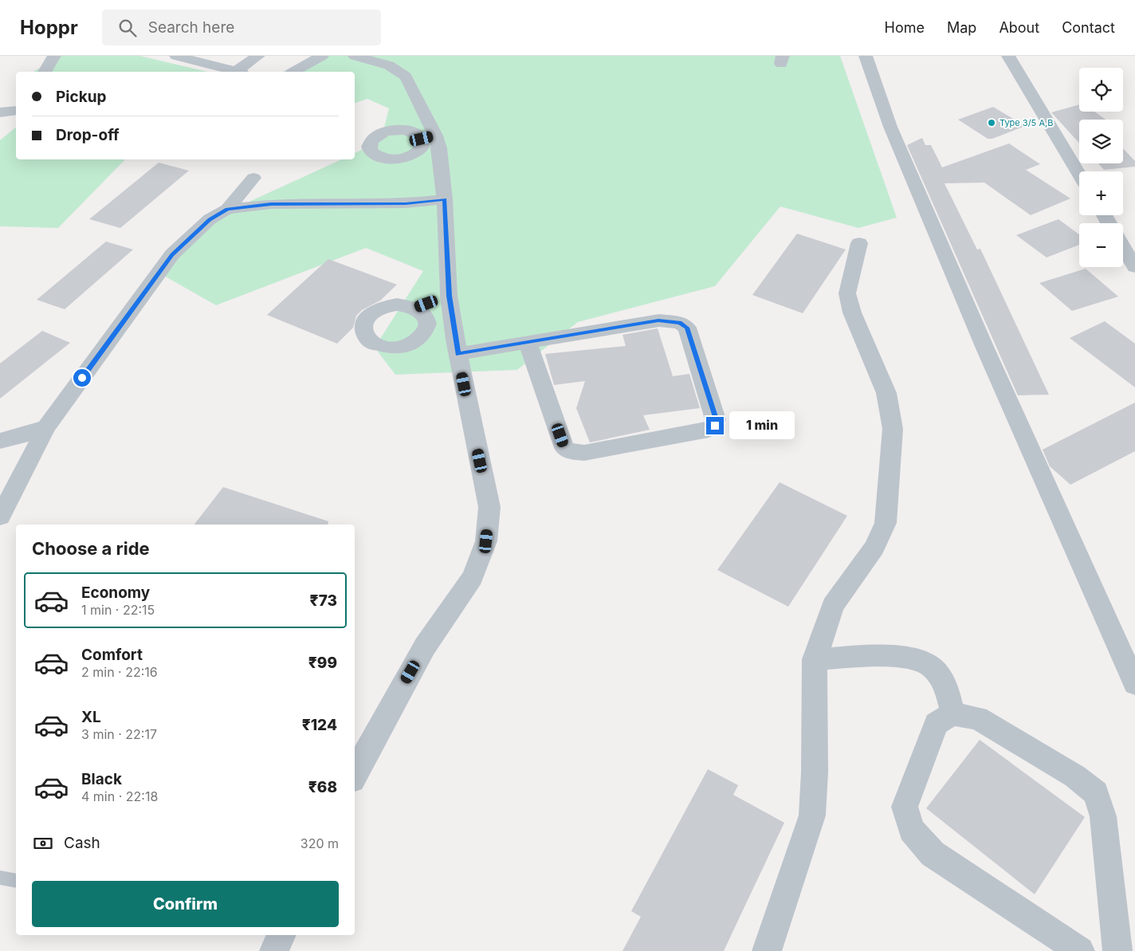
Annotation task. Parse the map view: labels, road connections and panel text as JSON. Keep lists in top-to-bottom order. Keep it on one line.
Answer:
{"places":["Type 3/5 A,B"],"page":{"header":"Hoppr","search":"Search here","nav":["Home","Map","About","Contact"],"map_buttons":["+","−"],"banner":["Pickup","Drop-off"],"bubble":"1 min","heading":"Choose a ride","list":[{"name":"Economy","note":"1 min · 22:15","value":"₹73"},{"name":"Comfort","note":"2 min · 22:16","value":"₹99"},{"name":"XL","note":"3 min · 22:17","value":"₹124"},{"name":"Black","note":"4 min · 22:18","value":"₹68"}],"pay":["Cash","320 m"],"buttons":"Confirm"}}
